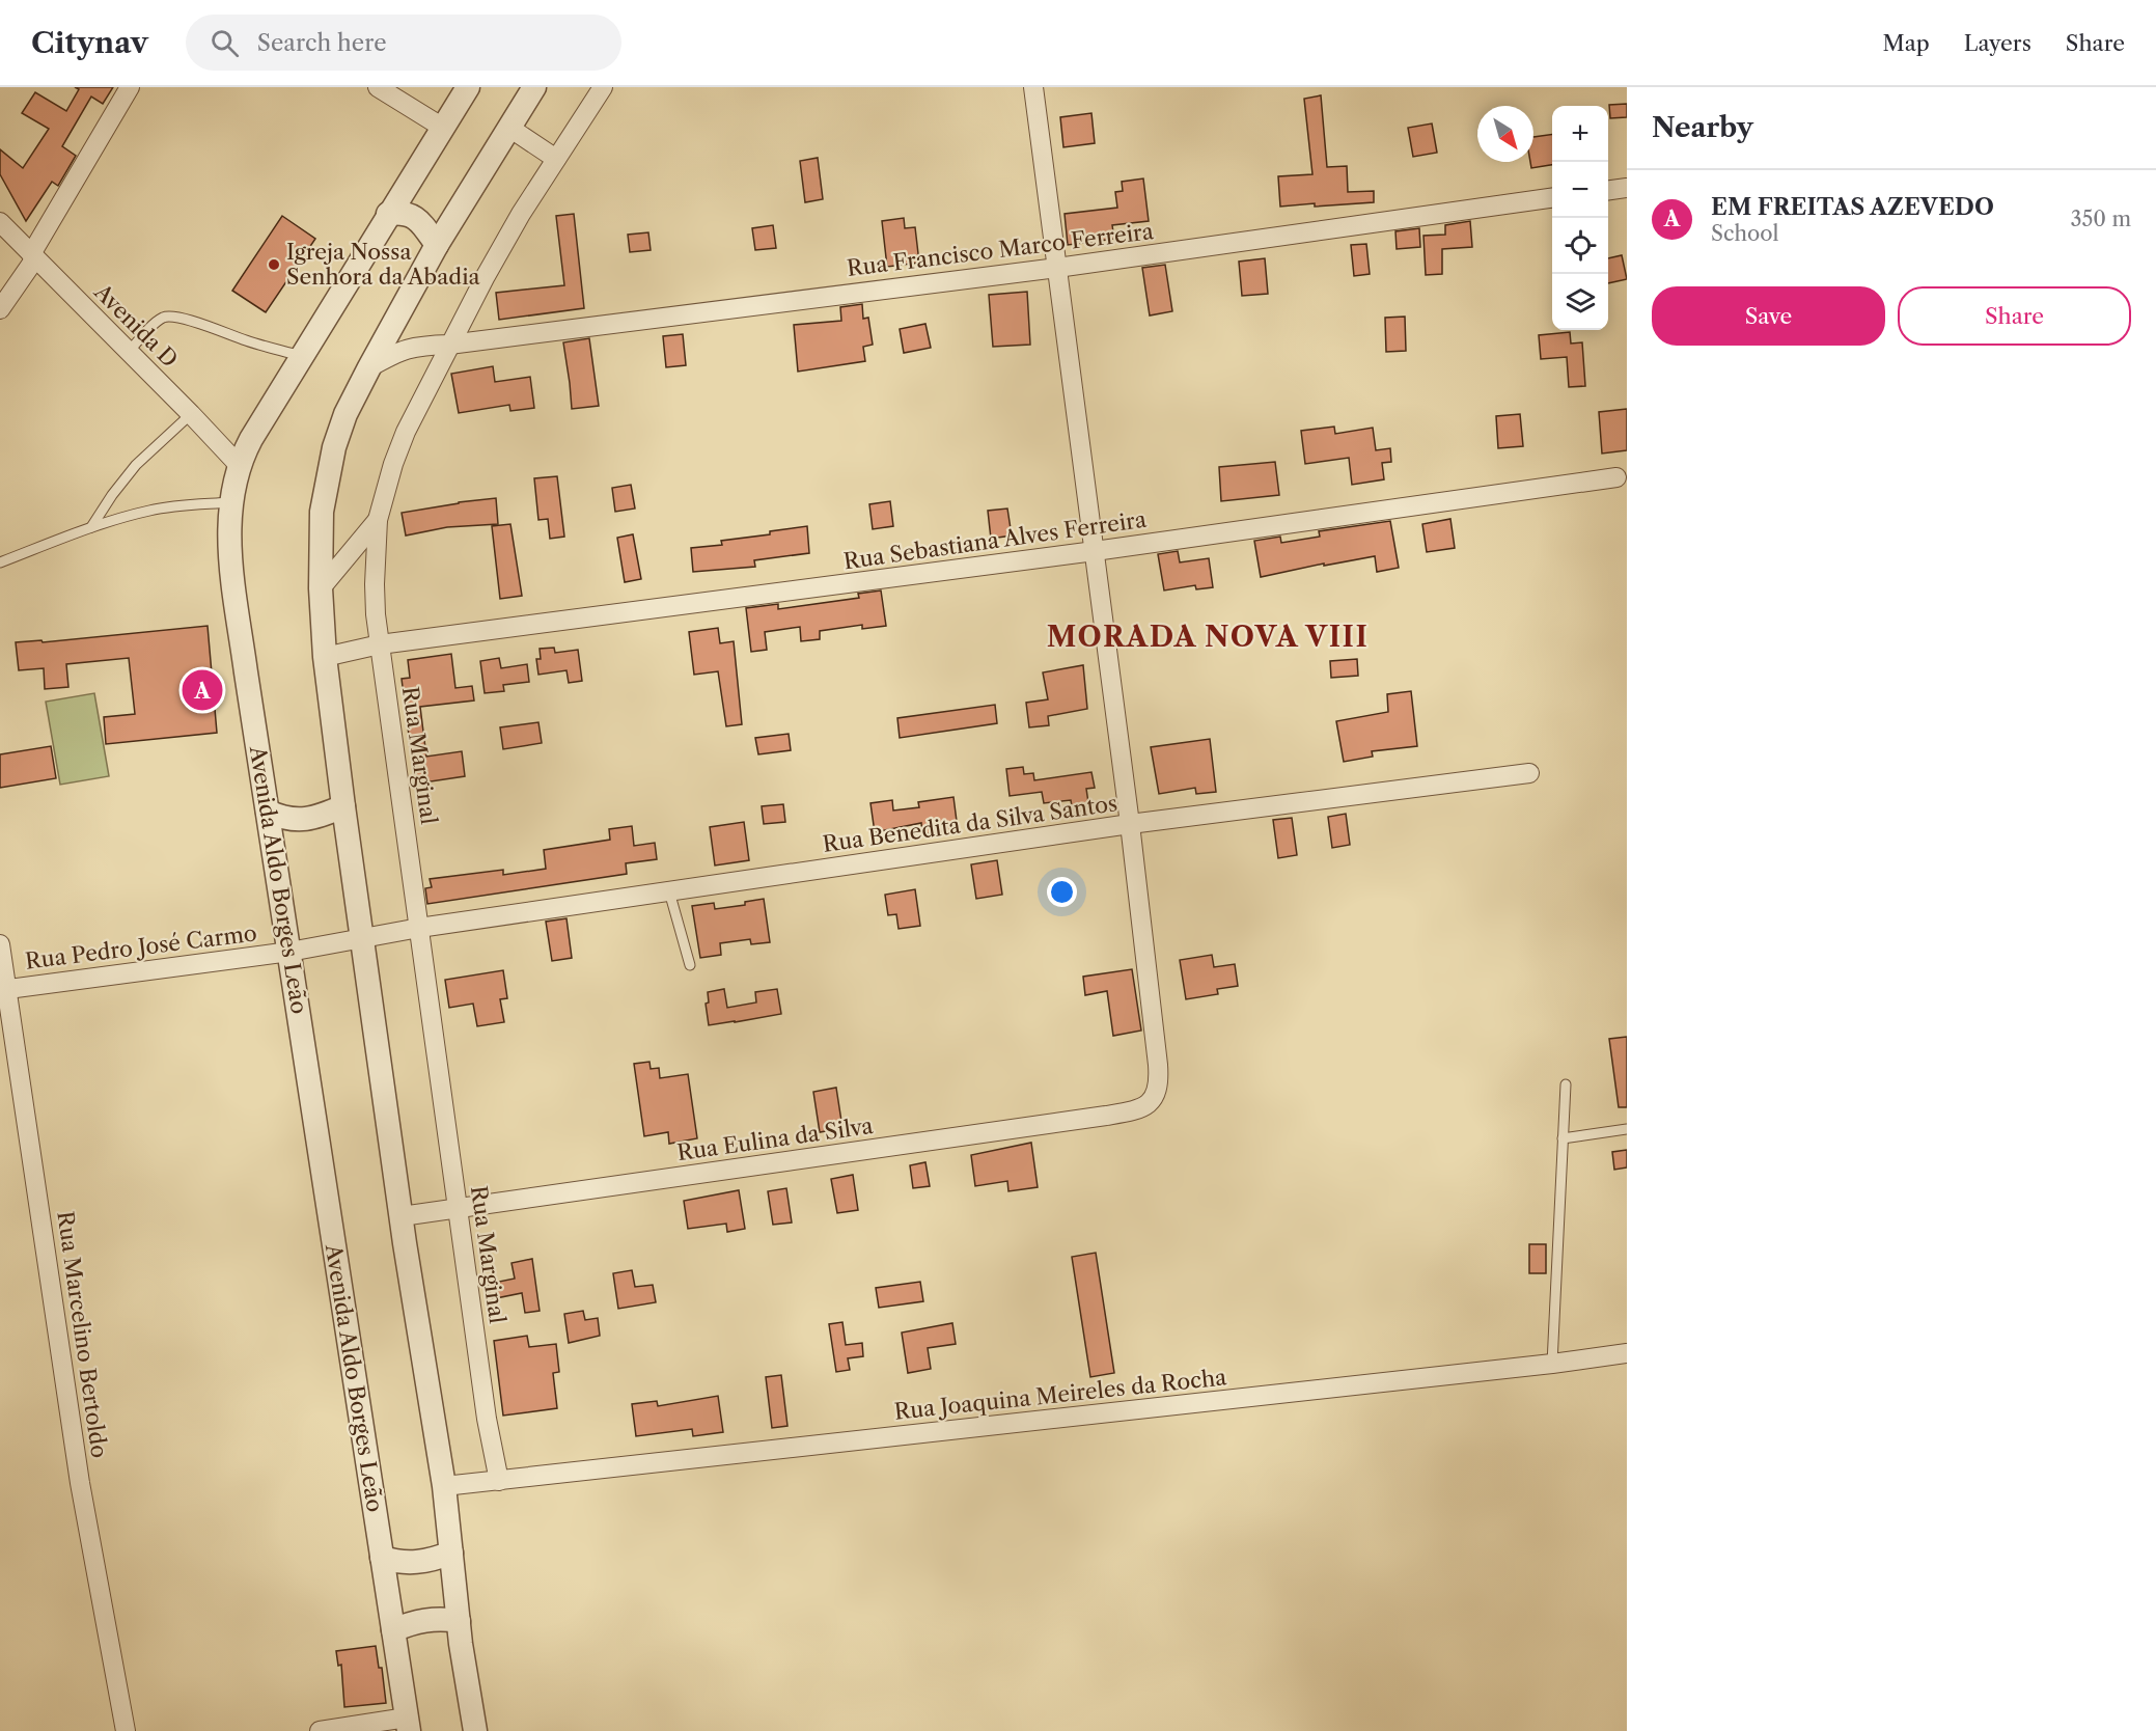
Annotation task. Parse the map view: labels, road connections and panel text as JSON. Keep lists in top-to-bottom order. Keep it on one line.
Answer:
{"streets":{"street":["Rua Francisco Marco Ferreira","Avenida D","Rua Sebastiana Alves Ferreira","Rua Marginal","Rua Benedita da Silva Santos","Avenida Aldo Borges Leão","Rua Pedro José Carmo","Rua Eulina da Silva","Rua Marcelino Bertoldo","Rua Joaquina Meireles da Rocha"]},"crossings":[["Rua Francisco Marco Ferreira","Rua Marginal"],["Avenida D","Avenida Aldo Borges Leão"],["Rua Sebastiana Alves Ferreira","Rua Marginal"],["Rua Marginal","Rua Benedita da Silva Santos"],["Rua Marginal","Rua Eulina da Silva"],["Rua Marginal","Rua Joaquina Meireles da Rocha"],["Rua Benedita da Silva Santos","Rua Pedro José Carmo"],["Rua Benedita da Silva Santos","Rua Eulina da Silva"],["Avenida Aldo Borges Leão","Rua Pedro José Carmo"],["Rua Pedro José Carmo","Rua Marcelino Bertoldo"]],"districts":["MORADA NOVA VIII"],"places":["Igreja Nossa Senhora da Abadia"],"north":"bottom right","page":{"header":"Citynav","search":"Search here","nav":["Map","Layers","Share"],"heading":"Nearby","map_buttons":["+","−"],"list":[{"mark":"A","name":"EM FREITAS AZEVEDO","note":"School","value":"350 m"}],"buttons":["Save","Share"],"pins":"A"}}
